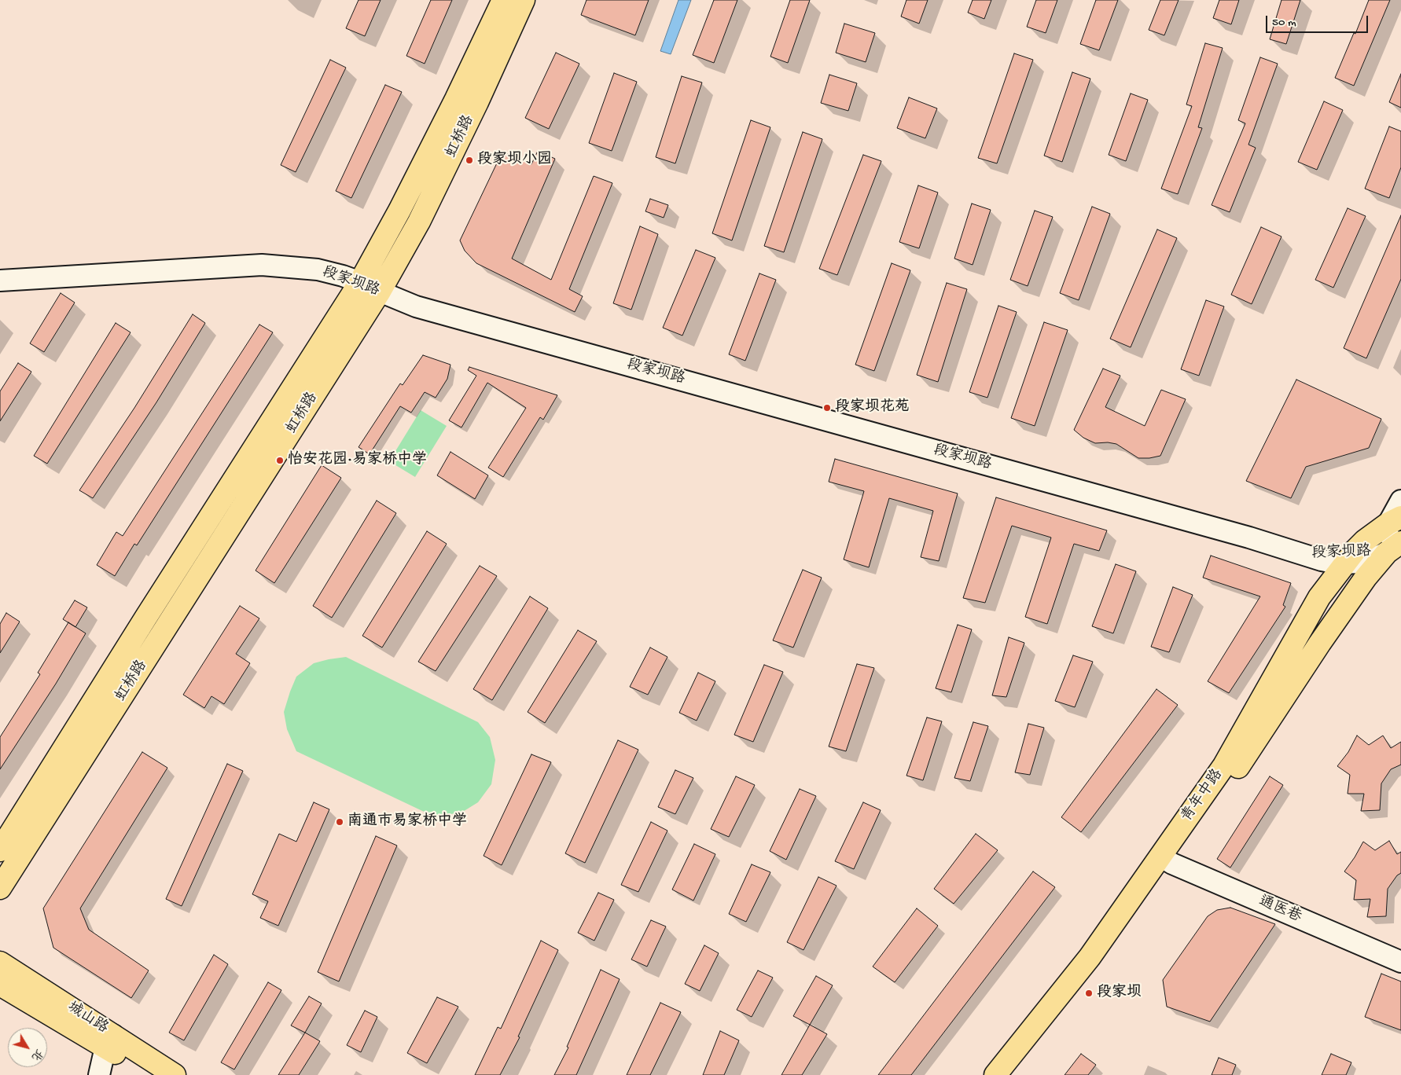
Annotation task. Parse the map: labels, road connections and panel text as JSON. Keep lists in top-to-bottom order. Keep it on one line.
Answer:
{"streets":{"main road":["虹桥路","青年中路","城山路"],"street":["段家坝路","通医巷"]},"crossings":[["虹桥路","段家坝路"],["段家坝路","青年中路"],["青年中路","通医巷"]],"places":["段家坝小园","段家坝花苑","怡安花园·易家桥中学","南通市易家桥中学","段家坝"],"scale_bar":"50 m","north":"bottom right"}
